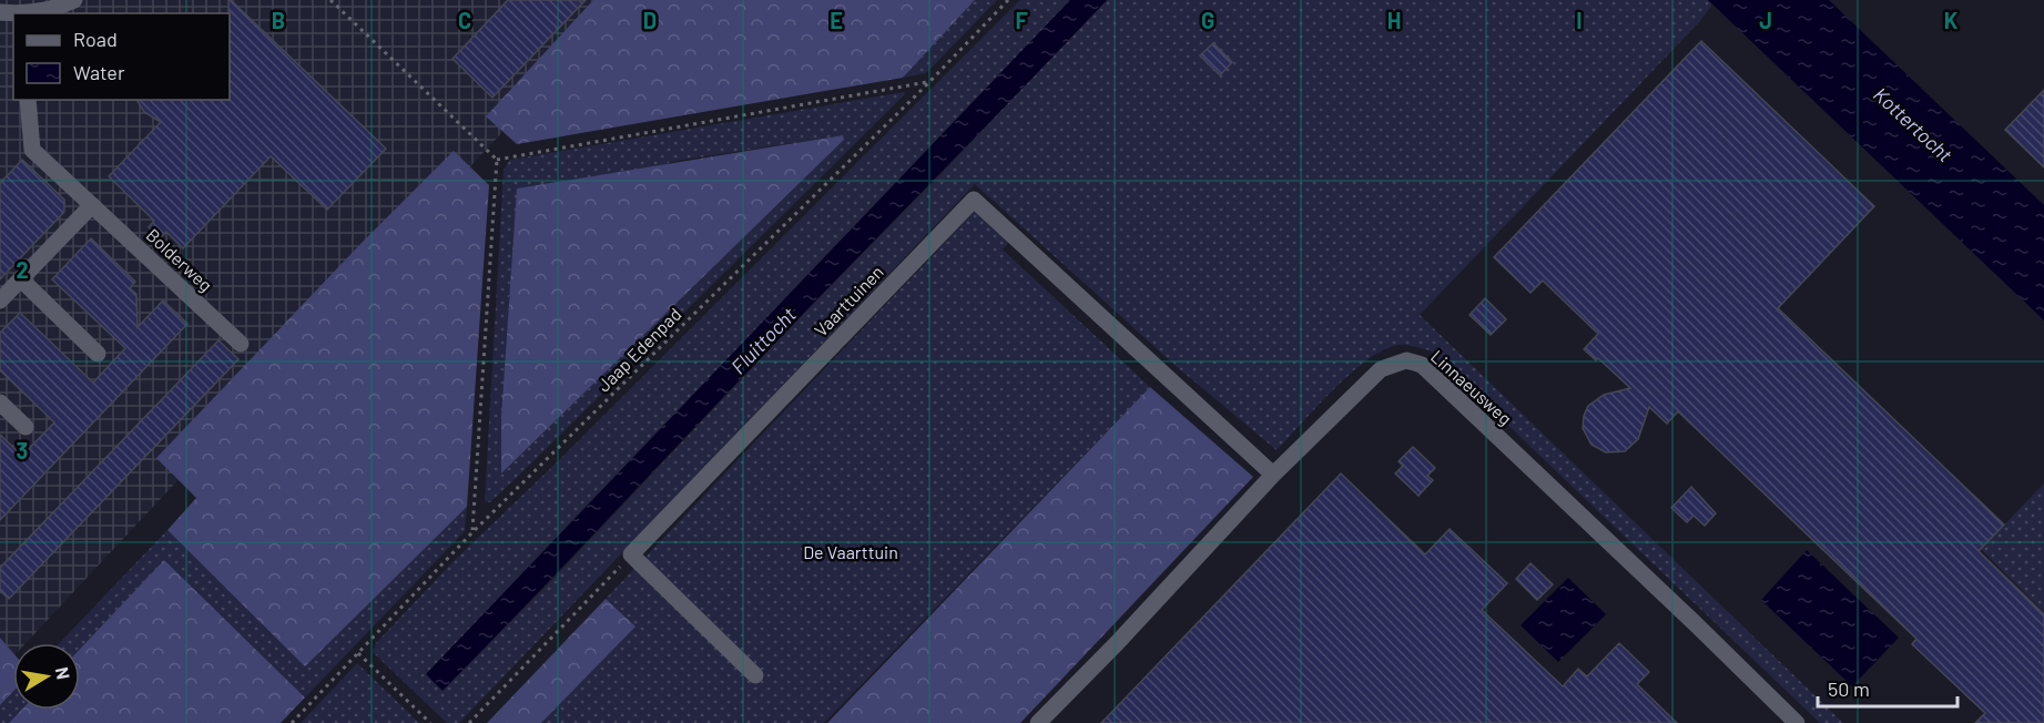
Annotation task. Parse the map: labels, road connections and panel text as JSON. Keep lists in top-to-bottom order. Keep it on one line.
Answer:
{"streets":{"street":["Bolderweg","Vaarttuinen","Linnaeusweg"],"path":["Jaap Edenpad"]},"crossings":[["Vaarttuinen","Linnaeusweg"]],"water":["Kottertocht","Fluittocht"],"parks":["De Vaarttuin"],"legend":["Road","Water"],"scale_bar":"50 m","north":"right","grid":{"columns":["B","C","D","E","F","G","H","I","J","K"],"rows":["2","3"]}}
